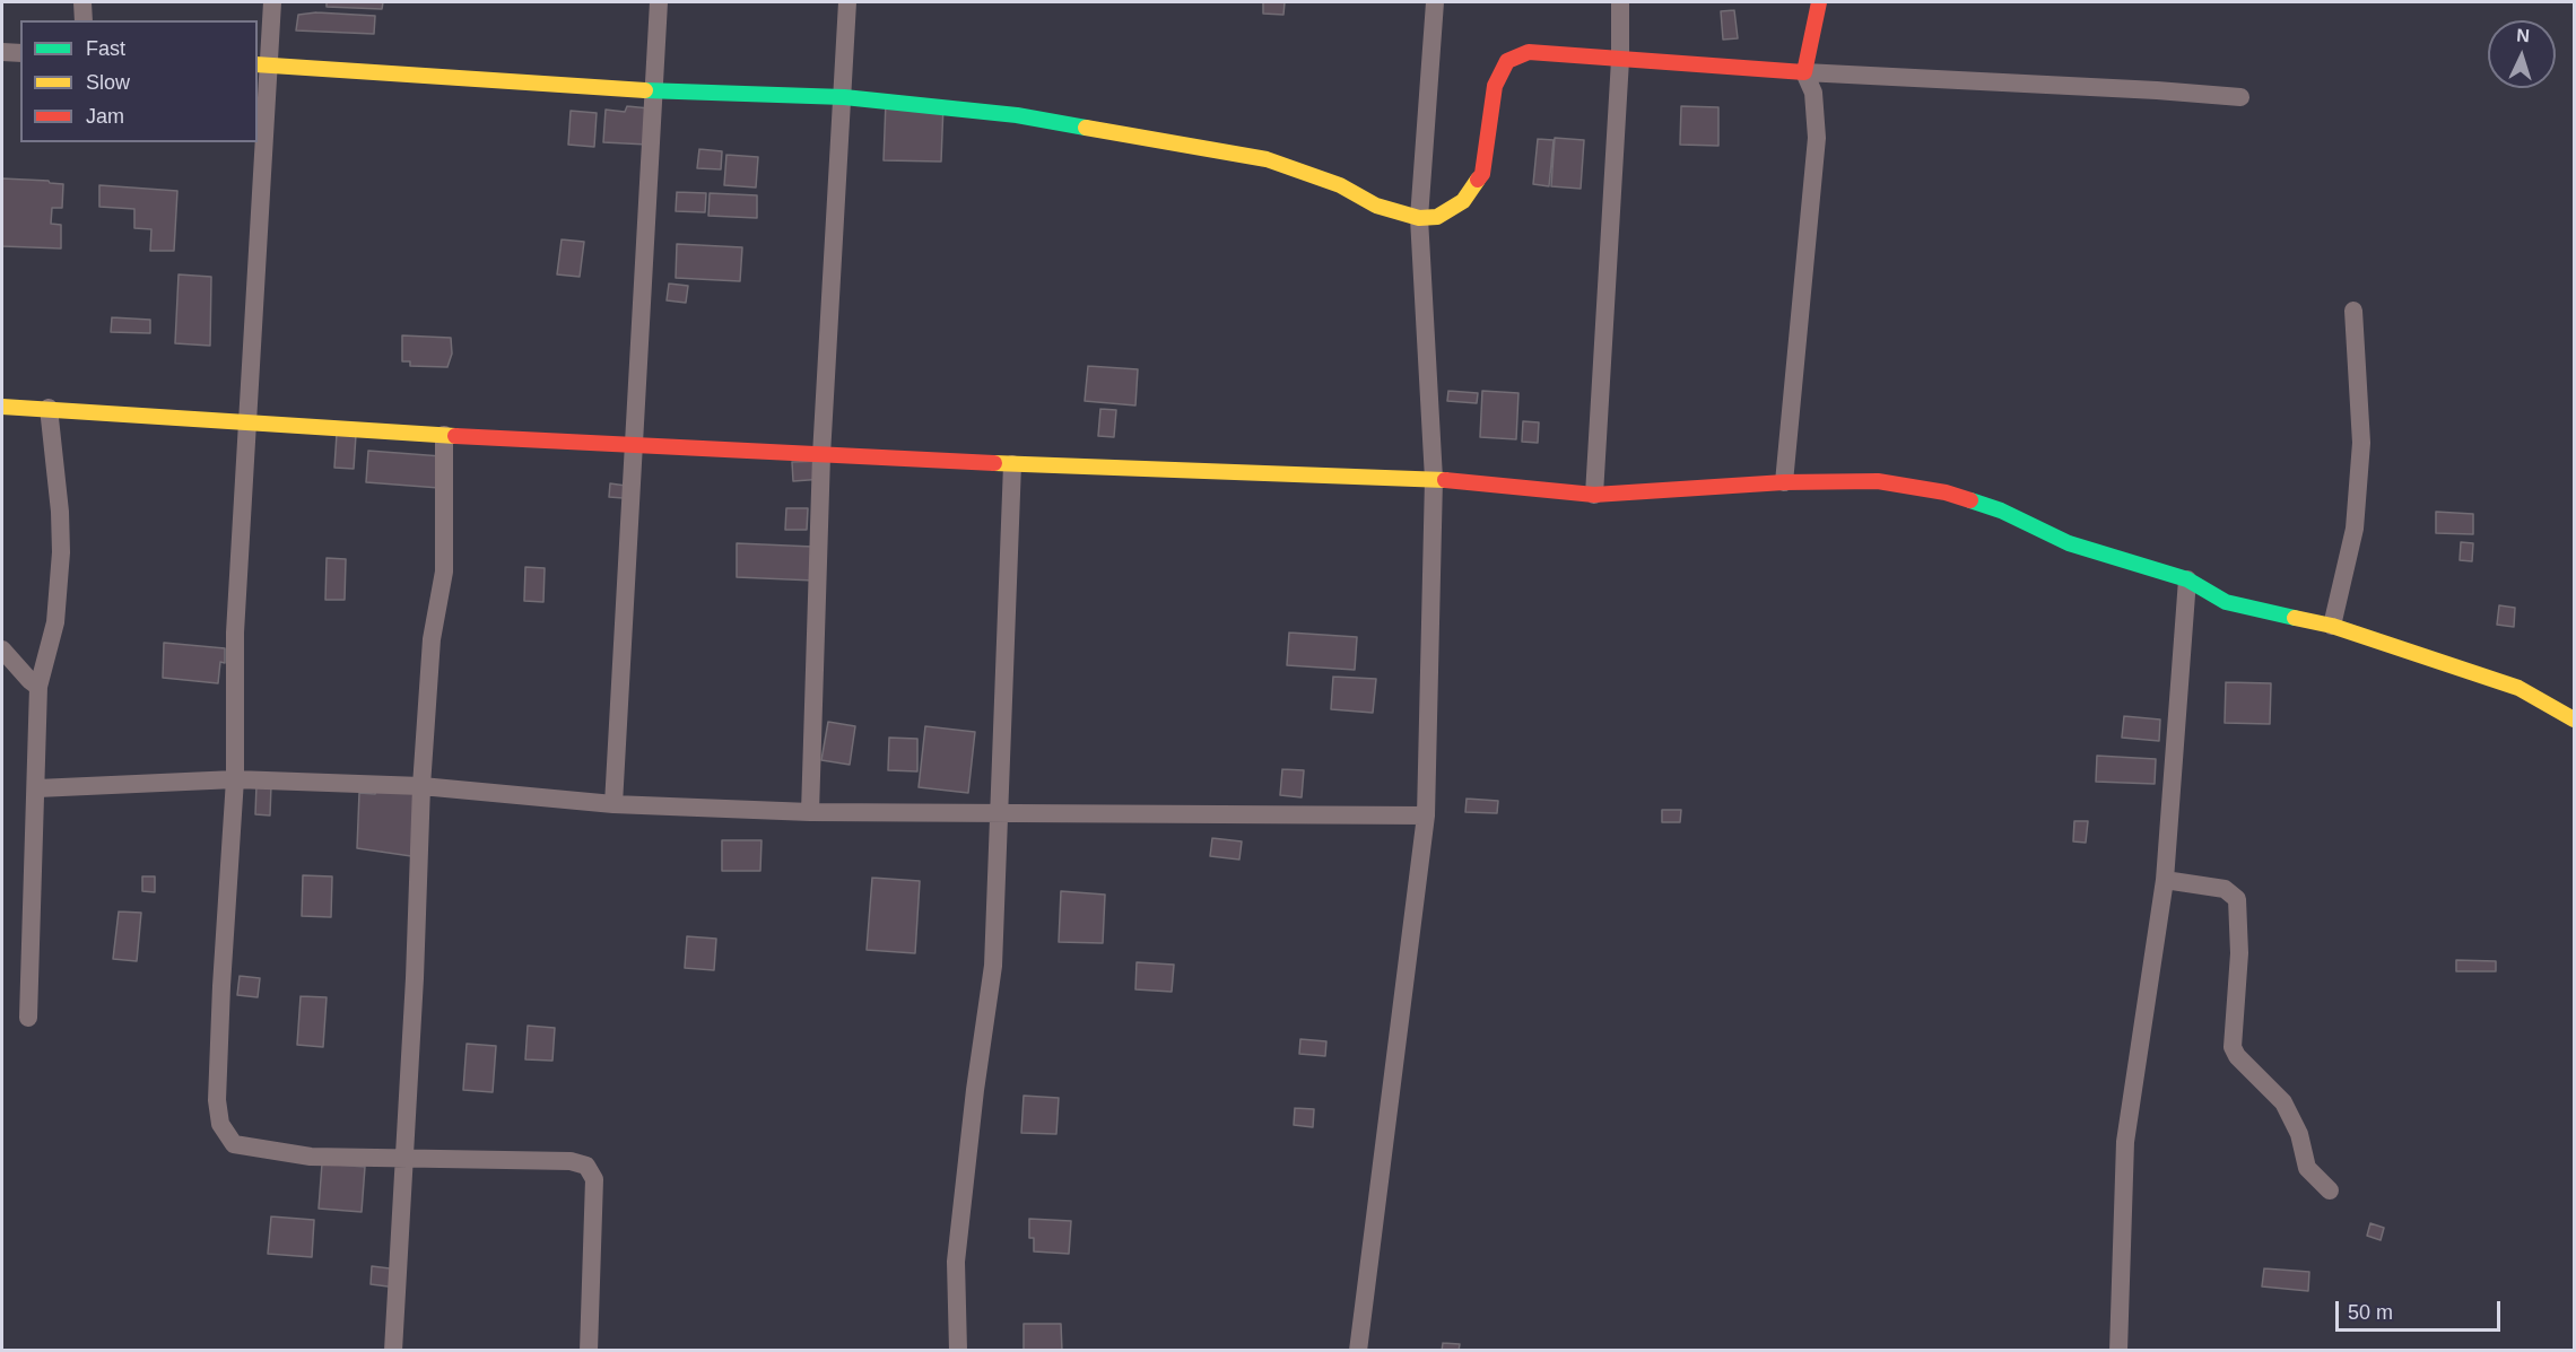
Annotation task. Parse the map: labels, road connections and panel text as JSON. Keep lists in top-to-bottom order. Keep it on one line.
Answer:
{"legend":["Fast","Slow","Jam"],"scale_bar":"50 m","north":"top"}
